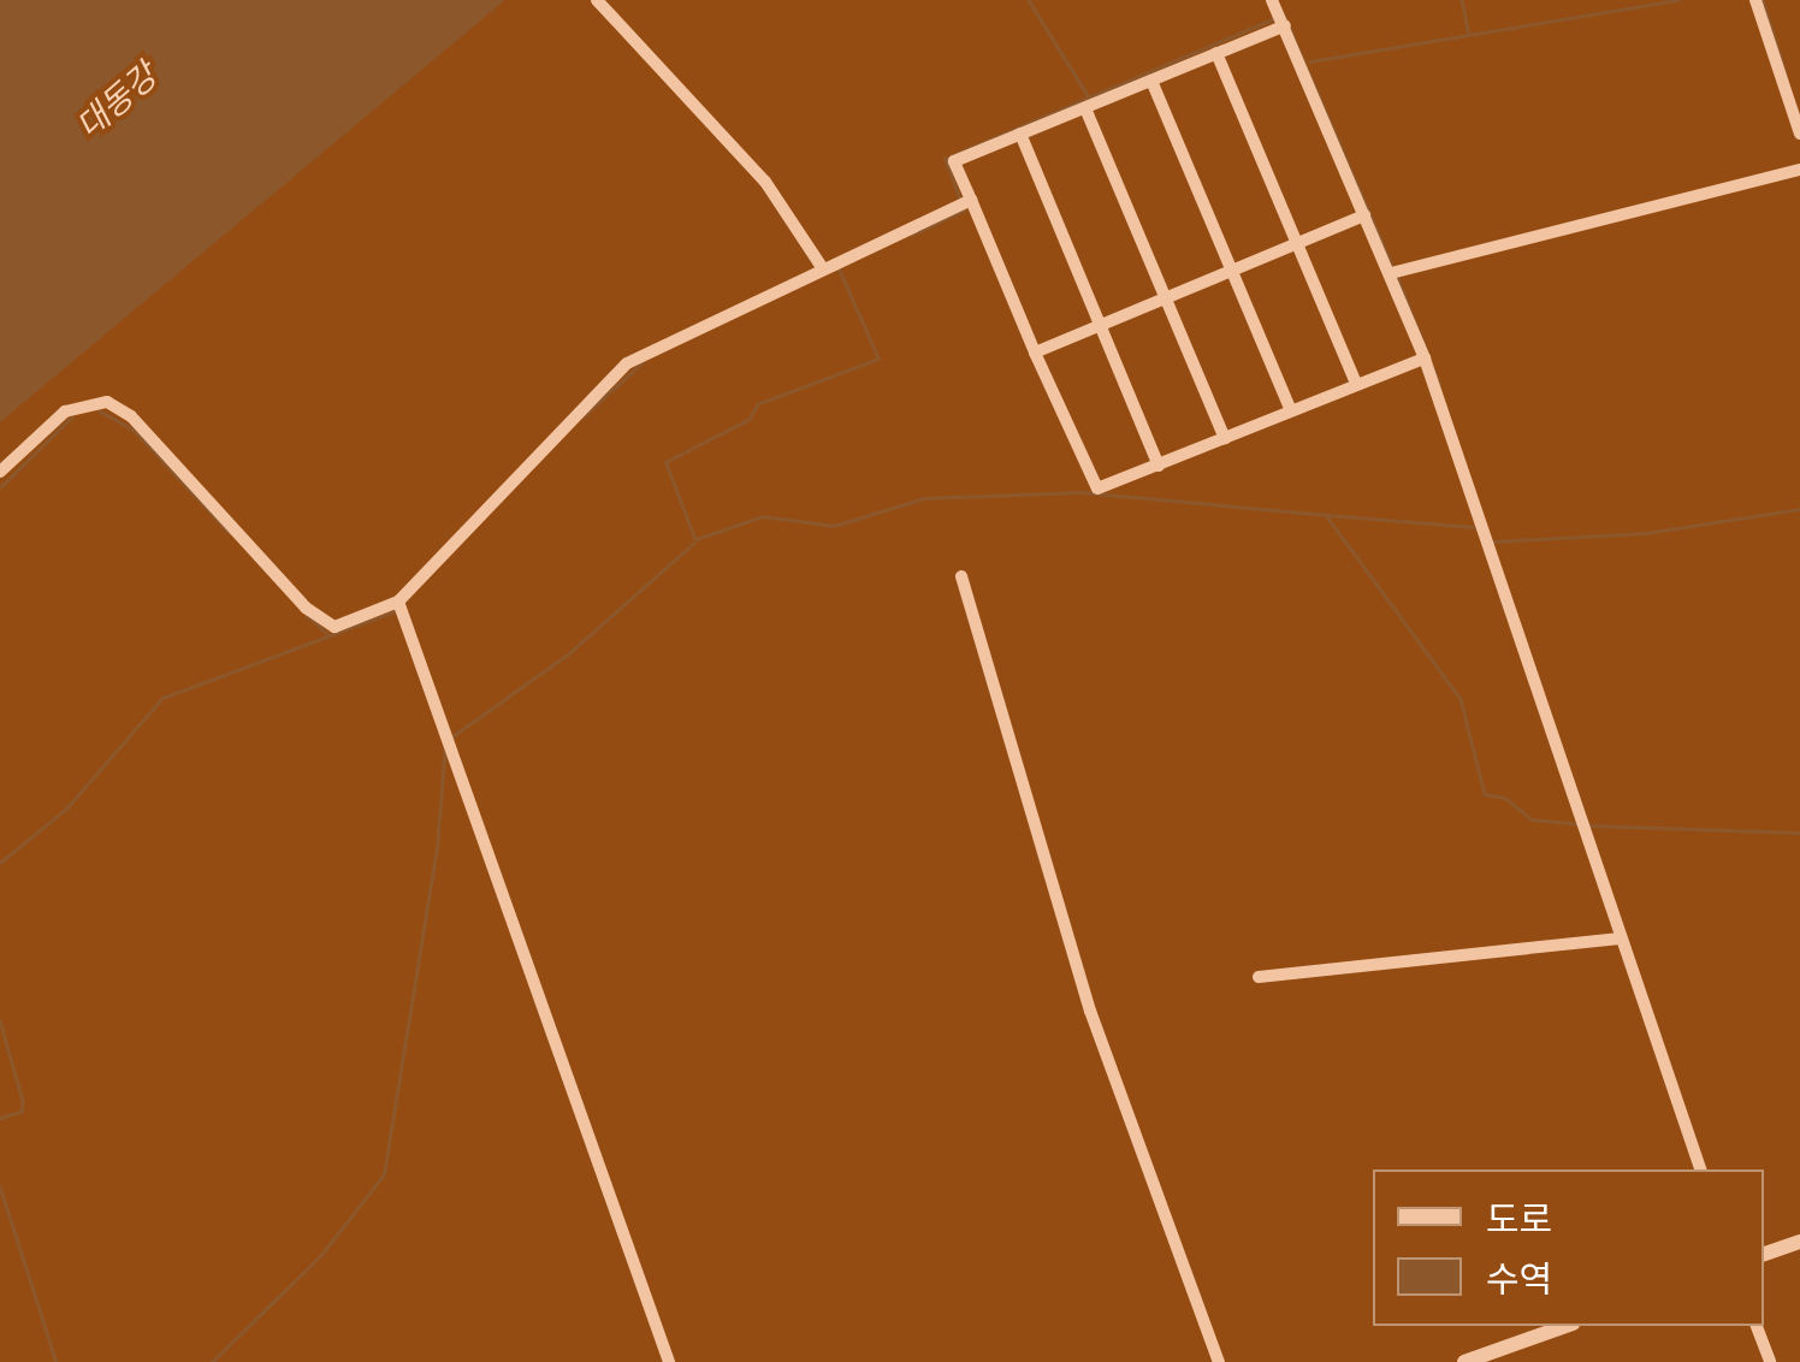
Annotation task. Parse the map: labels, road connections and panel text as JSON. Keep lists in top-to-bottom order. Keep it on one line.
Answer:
{"water":["대동강"],"legend":["도로","수역"]}
